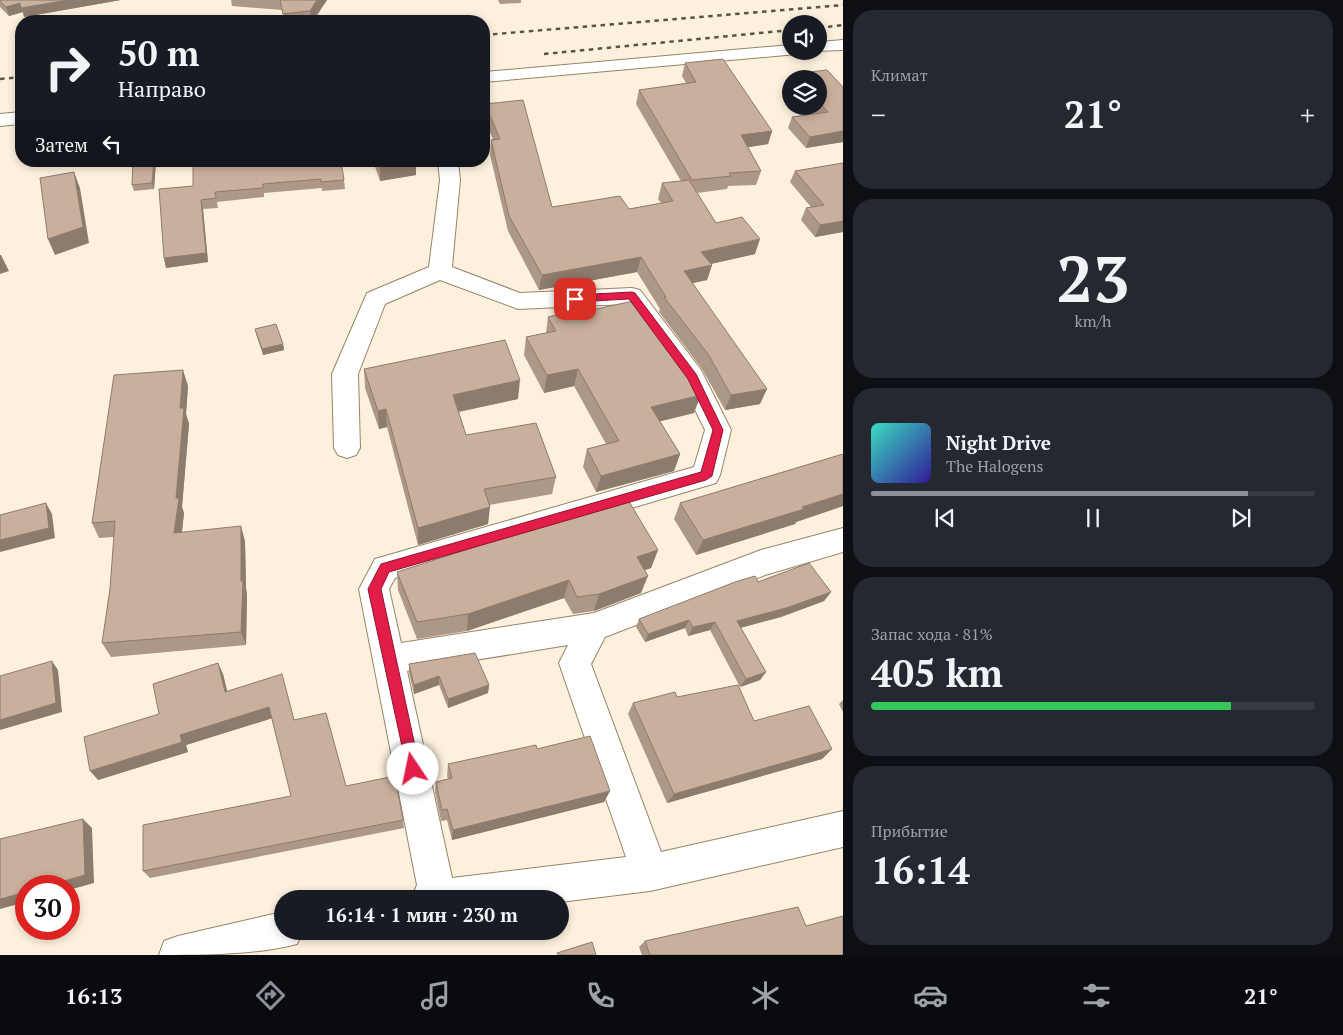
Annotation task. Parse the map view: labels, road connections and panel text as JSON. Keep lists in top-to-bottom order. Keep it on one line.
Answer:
{"page":{"tile":["Климат",["23","km/h"],["Запас хода · 81%","405 km"],["Прибытие","16:14"]],"turn":["50 m","Направо"],"heat":["−","21°","+"],"then":"Затем","song":["Night Drive","The Halogens"],"limit":"30","trip":"16:14 · 1 мин · 230 m","tabs":["16:13","21°"]}}
